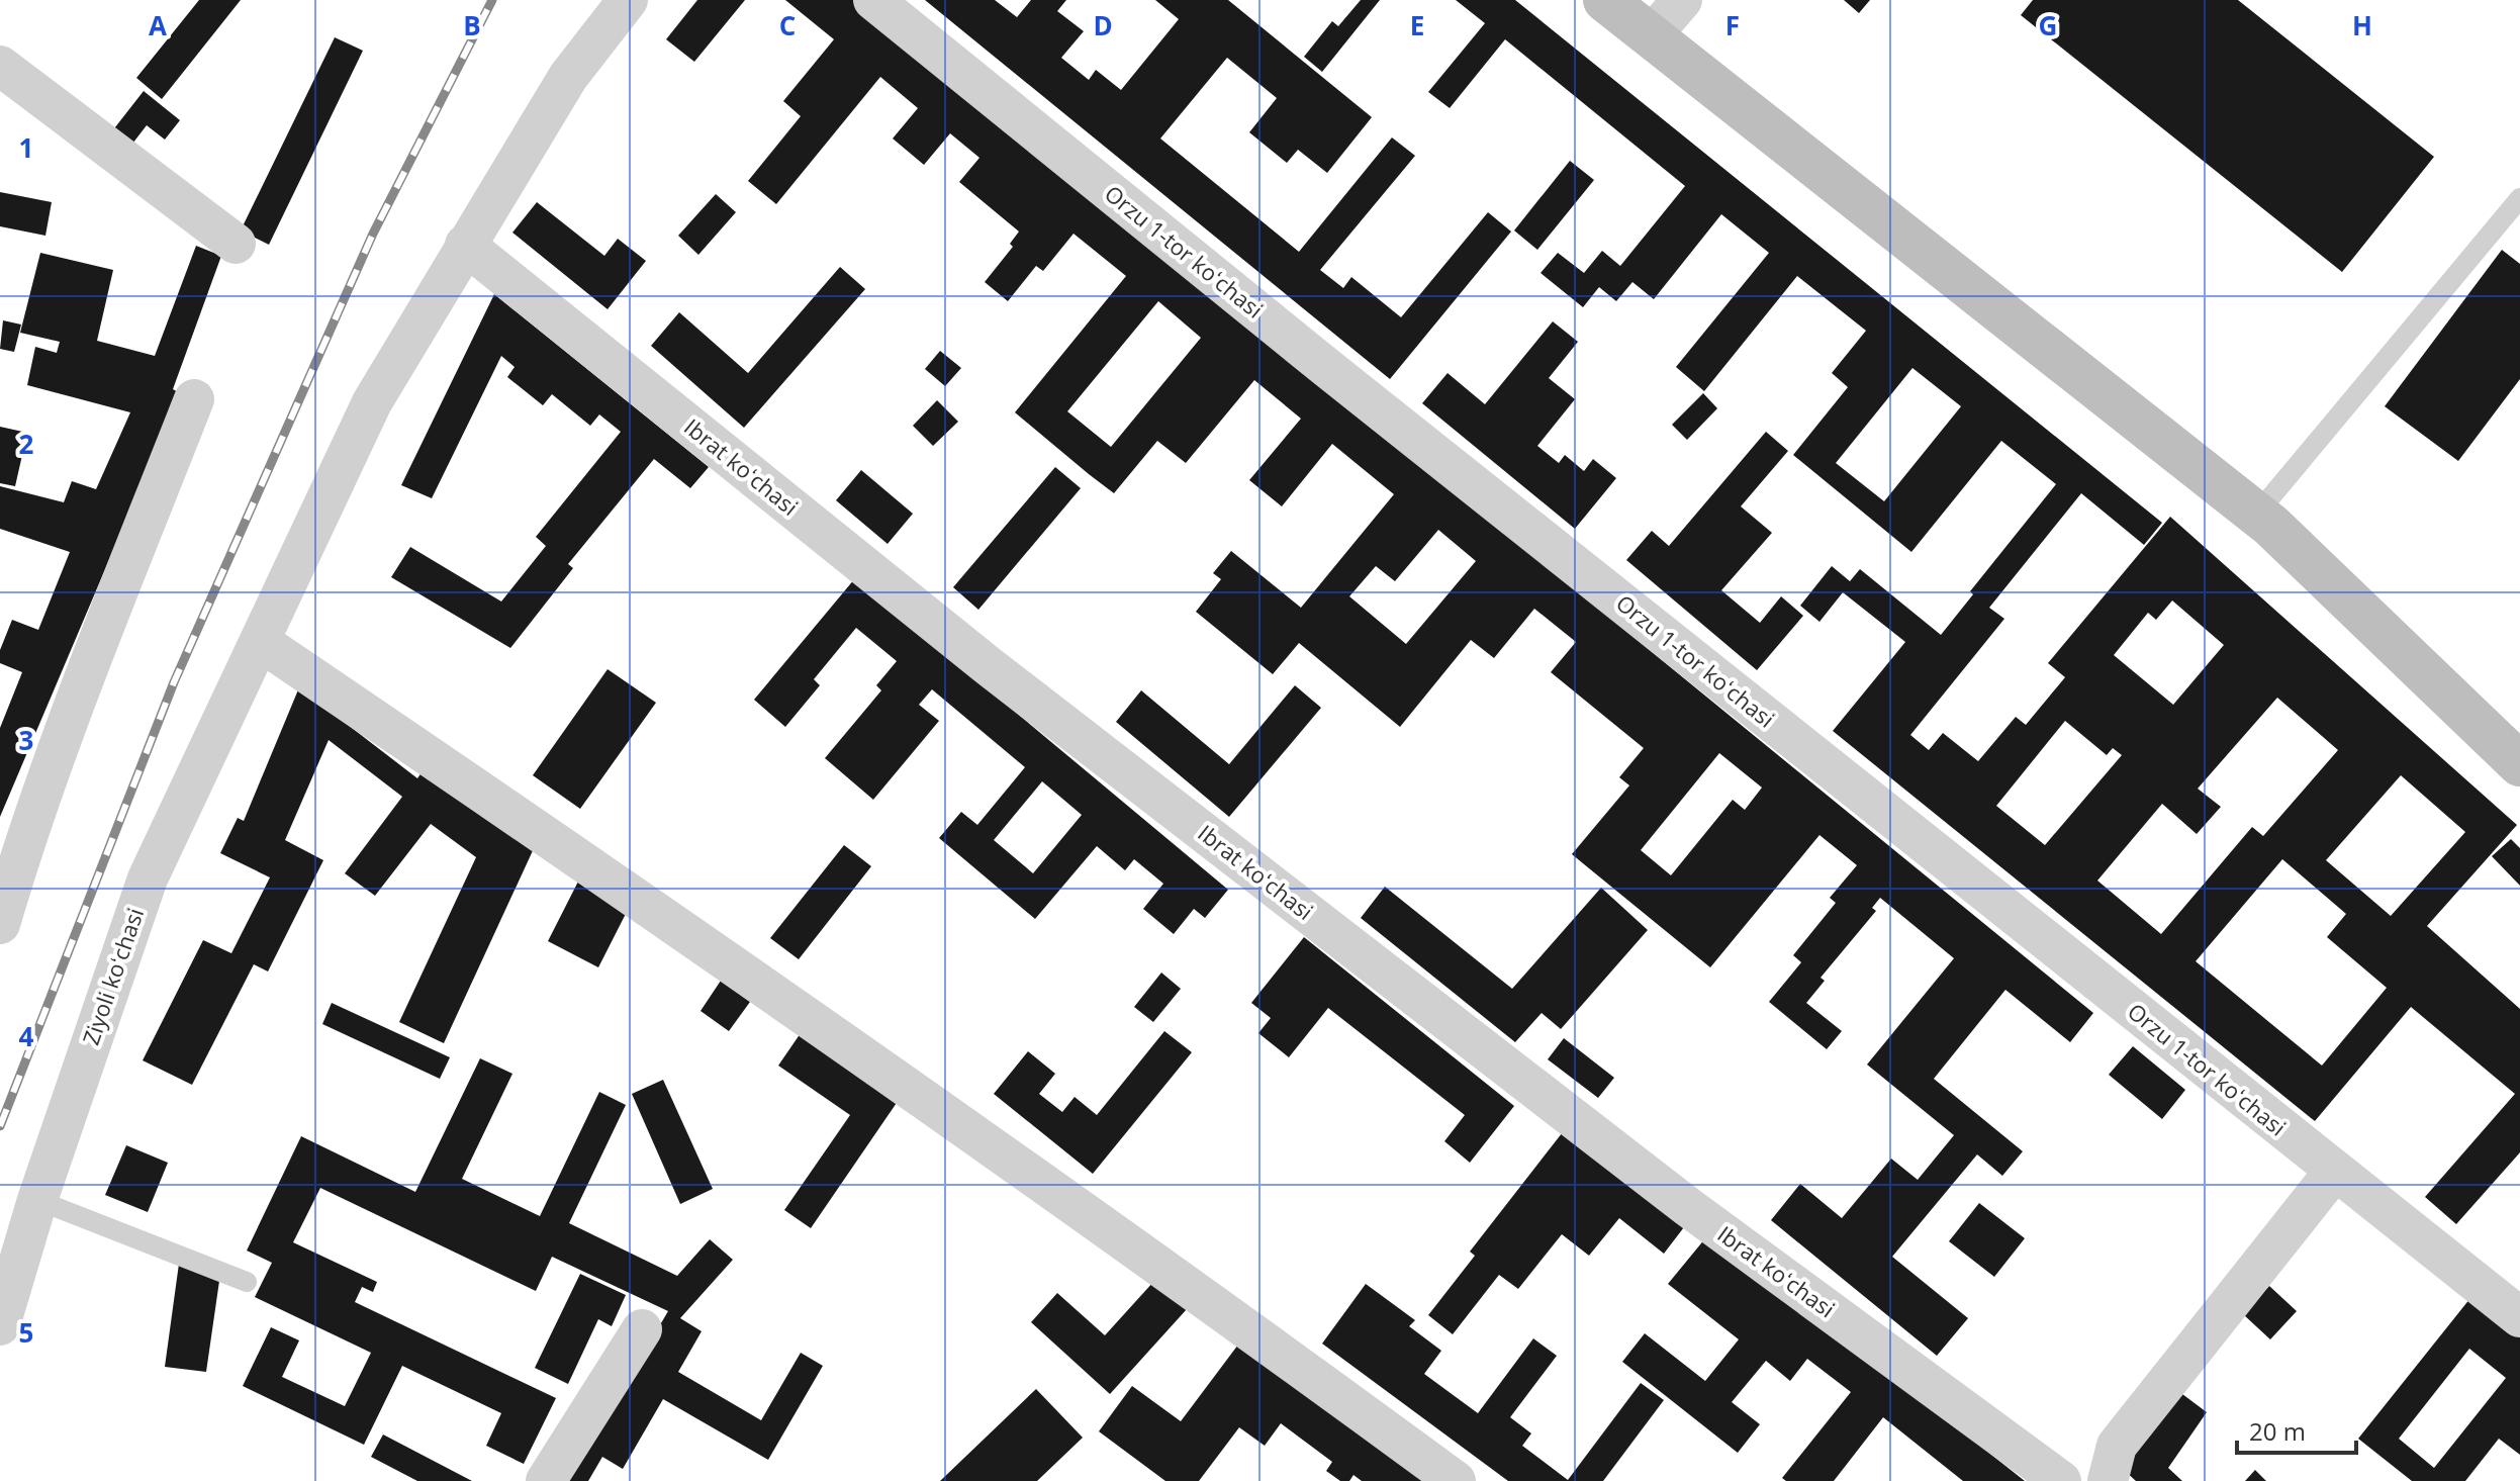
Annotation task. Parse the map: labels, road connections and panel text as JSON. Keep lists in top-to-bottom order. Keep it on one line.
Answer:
{"streets":{"street":["Orzu 1-tor koʻchasi","Ibrat koʻchasi","Ziyoli koʻchasi"]},"crossings":[["Ibrat koʻchasi","Ziyoli koʻchasi"]],"scale_bar":"20 m","grid":{"columns":["A","B","C","D","E","F","G","H"],"rows":["1","2","3","4","5"]}}
